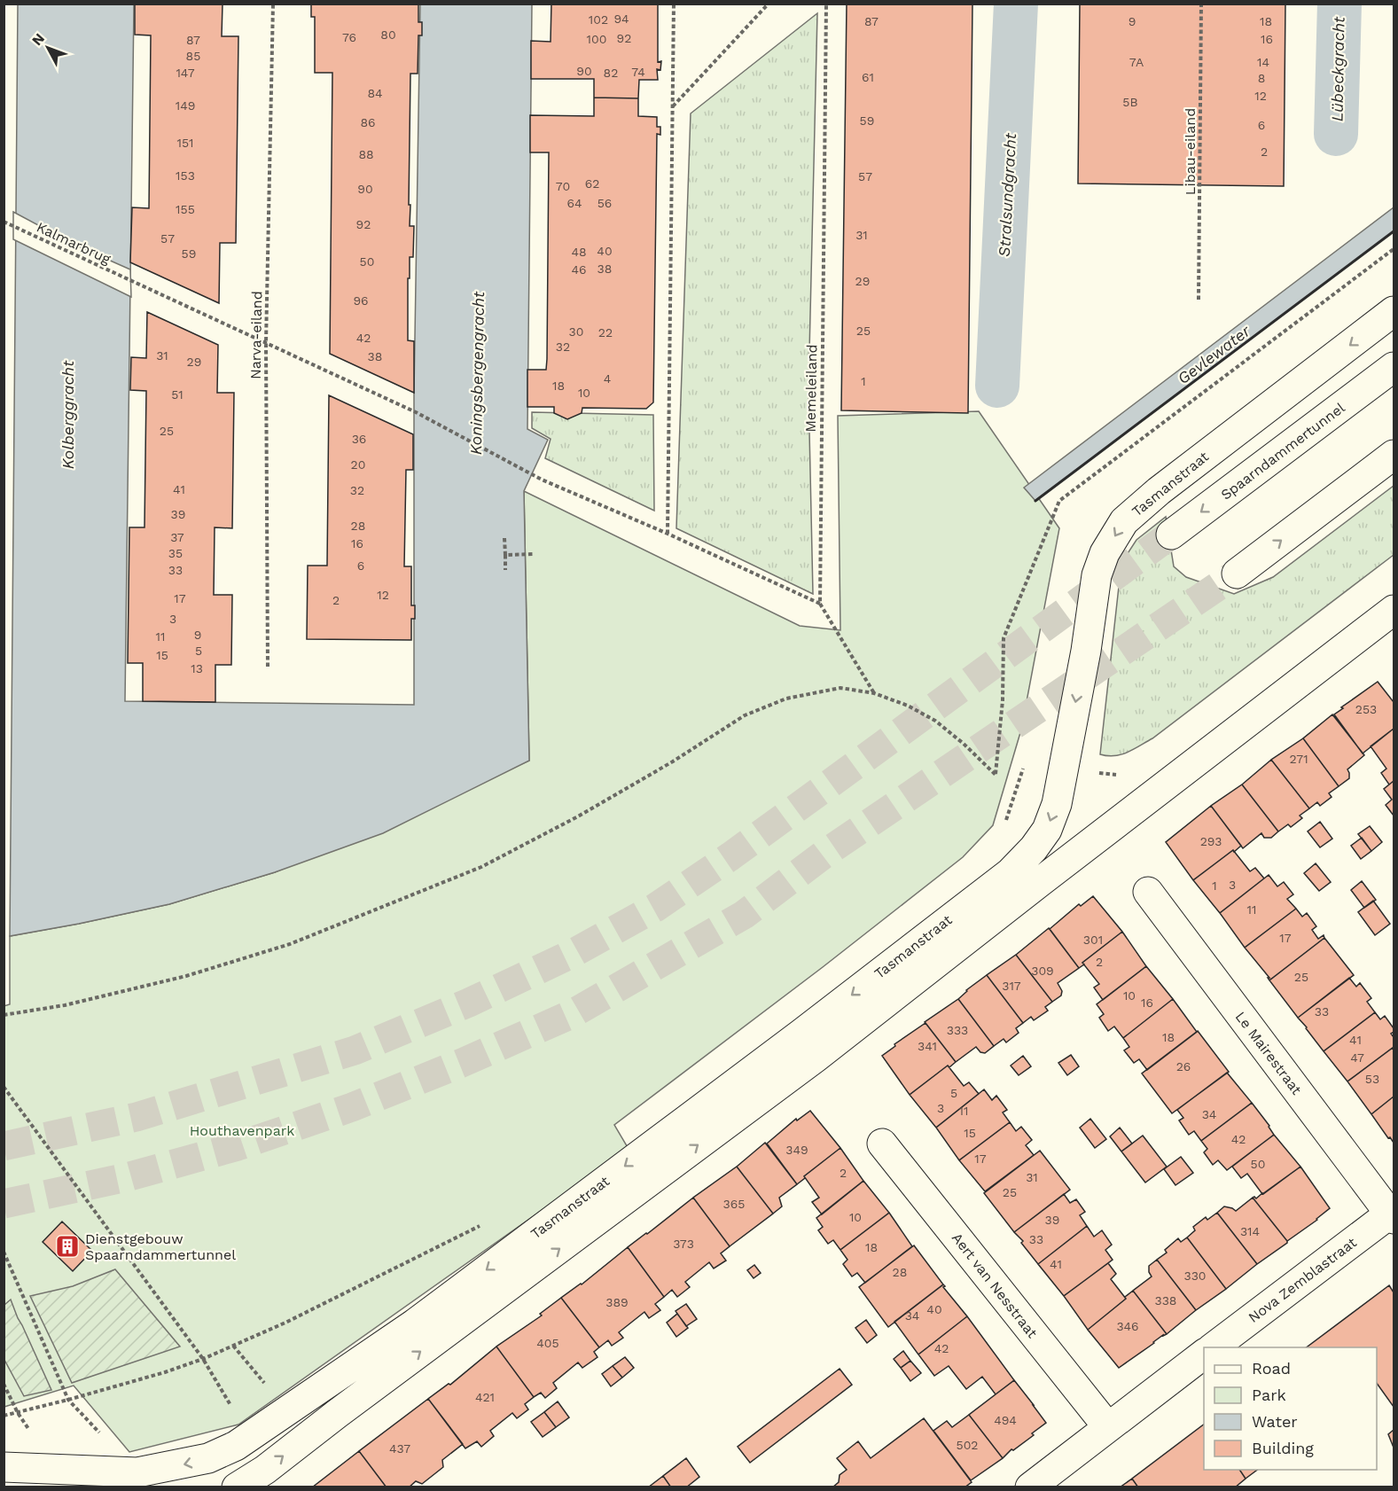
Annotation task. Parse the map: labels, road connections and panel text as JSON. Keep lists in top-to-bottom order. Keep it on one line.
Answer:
{"streets":{"main road":["Spaarndammertunnel","Tasmanstraat","Le Mairestraat","Nova Zemblastraat","Aert van Nesstraat"],"path":["Libau-eiland","Kalmarbrug","Narva-eiland","Memeleiland"]},"crossings":[["Kalmarbrug","Narva-eiland"],["Le Mairestraat","Nova Zemblastraat"]],"water":["Lübeckgracht","Stralsundgracht","Gevlewater","Koningsbergengracht","Kolberggracht"],"parks":["Houthavenpark"],"places":{"building":["Dienstgebouw Spaarndammertunnel"]},"house_numbers":["94","102","87","9","18","80","76","92","100","16","87","85","7A","14","90","74","147","82","61","8","84","12","5B","149","59","86","6","151","2","88","153","57","62","70","90","64","56","155","92","31","57","40","48","59","50","38","46","29","96","25","30","22","42","32","31","38","29","4","1","18","10","51","25","36","20","41","32","39","28","37","16","35","6","33","12","17","2","3","9","11","5","15","13","253","271","293","3","1","11","17","301","2","309","25","317","10","16","33","333","18","41","341","47","26","53","5","3","11","34","15","42","349","17","50","2","31","25","365","10","39","314","33","373","18","41","28","330","338","389","40","34","346","405","42","421","494","502","437"],"legend":["Road","Park","Water","Building"],"north":"top left"}
